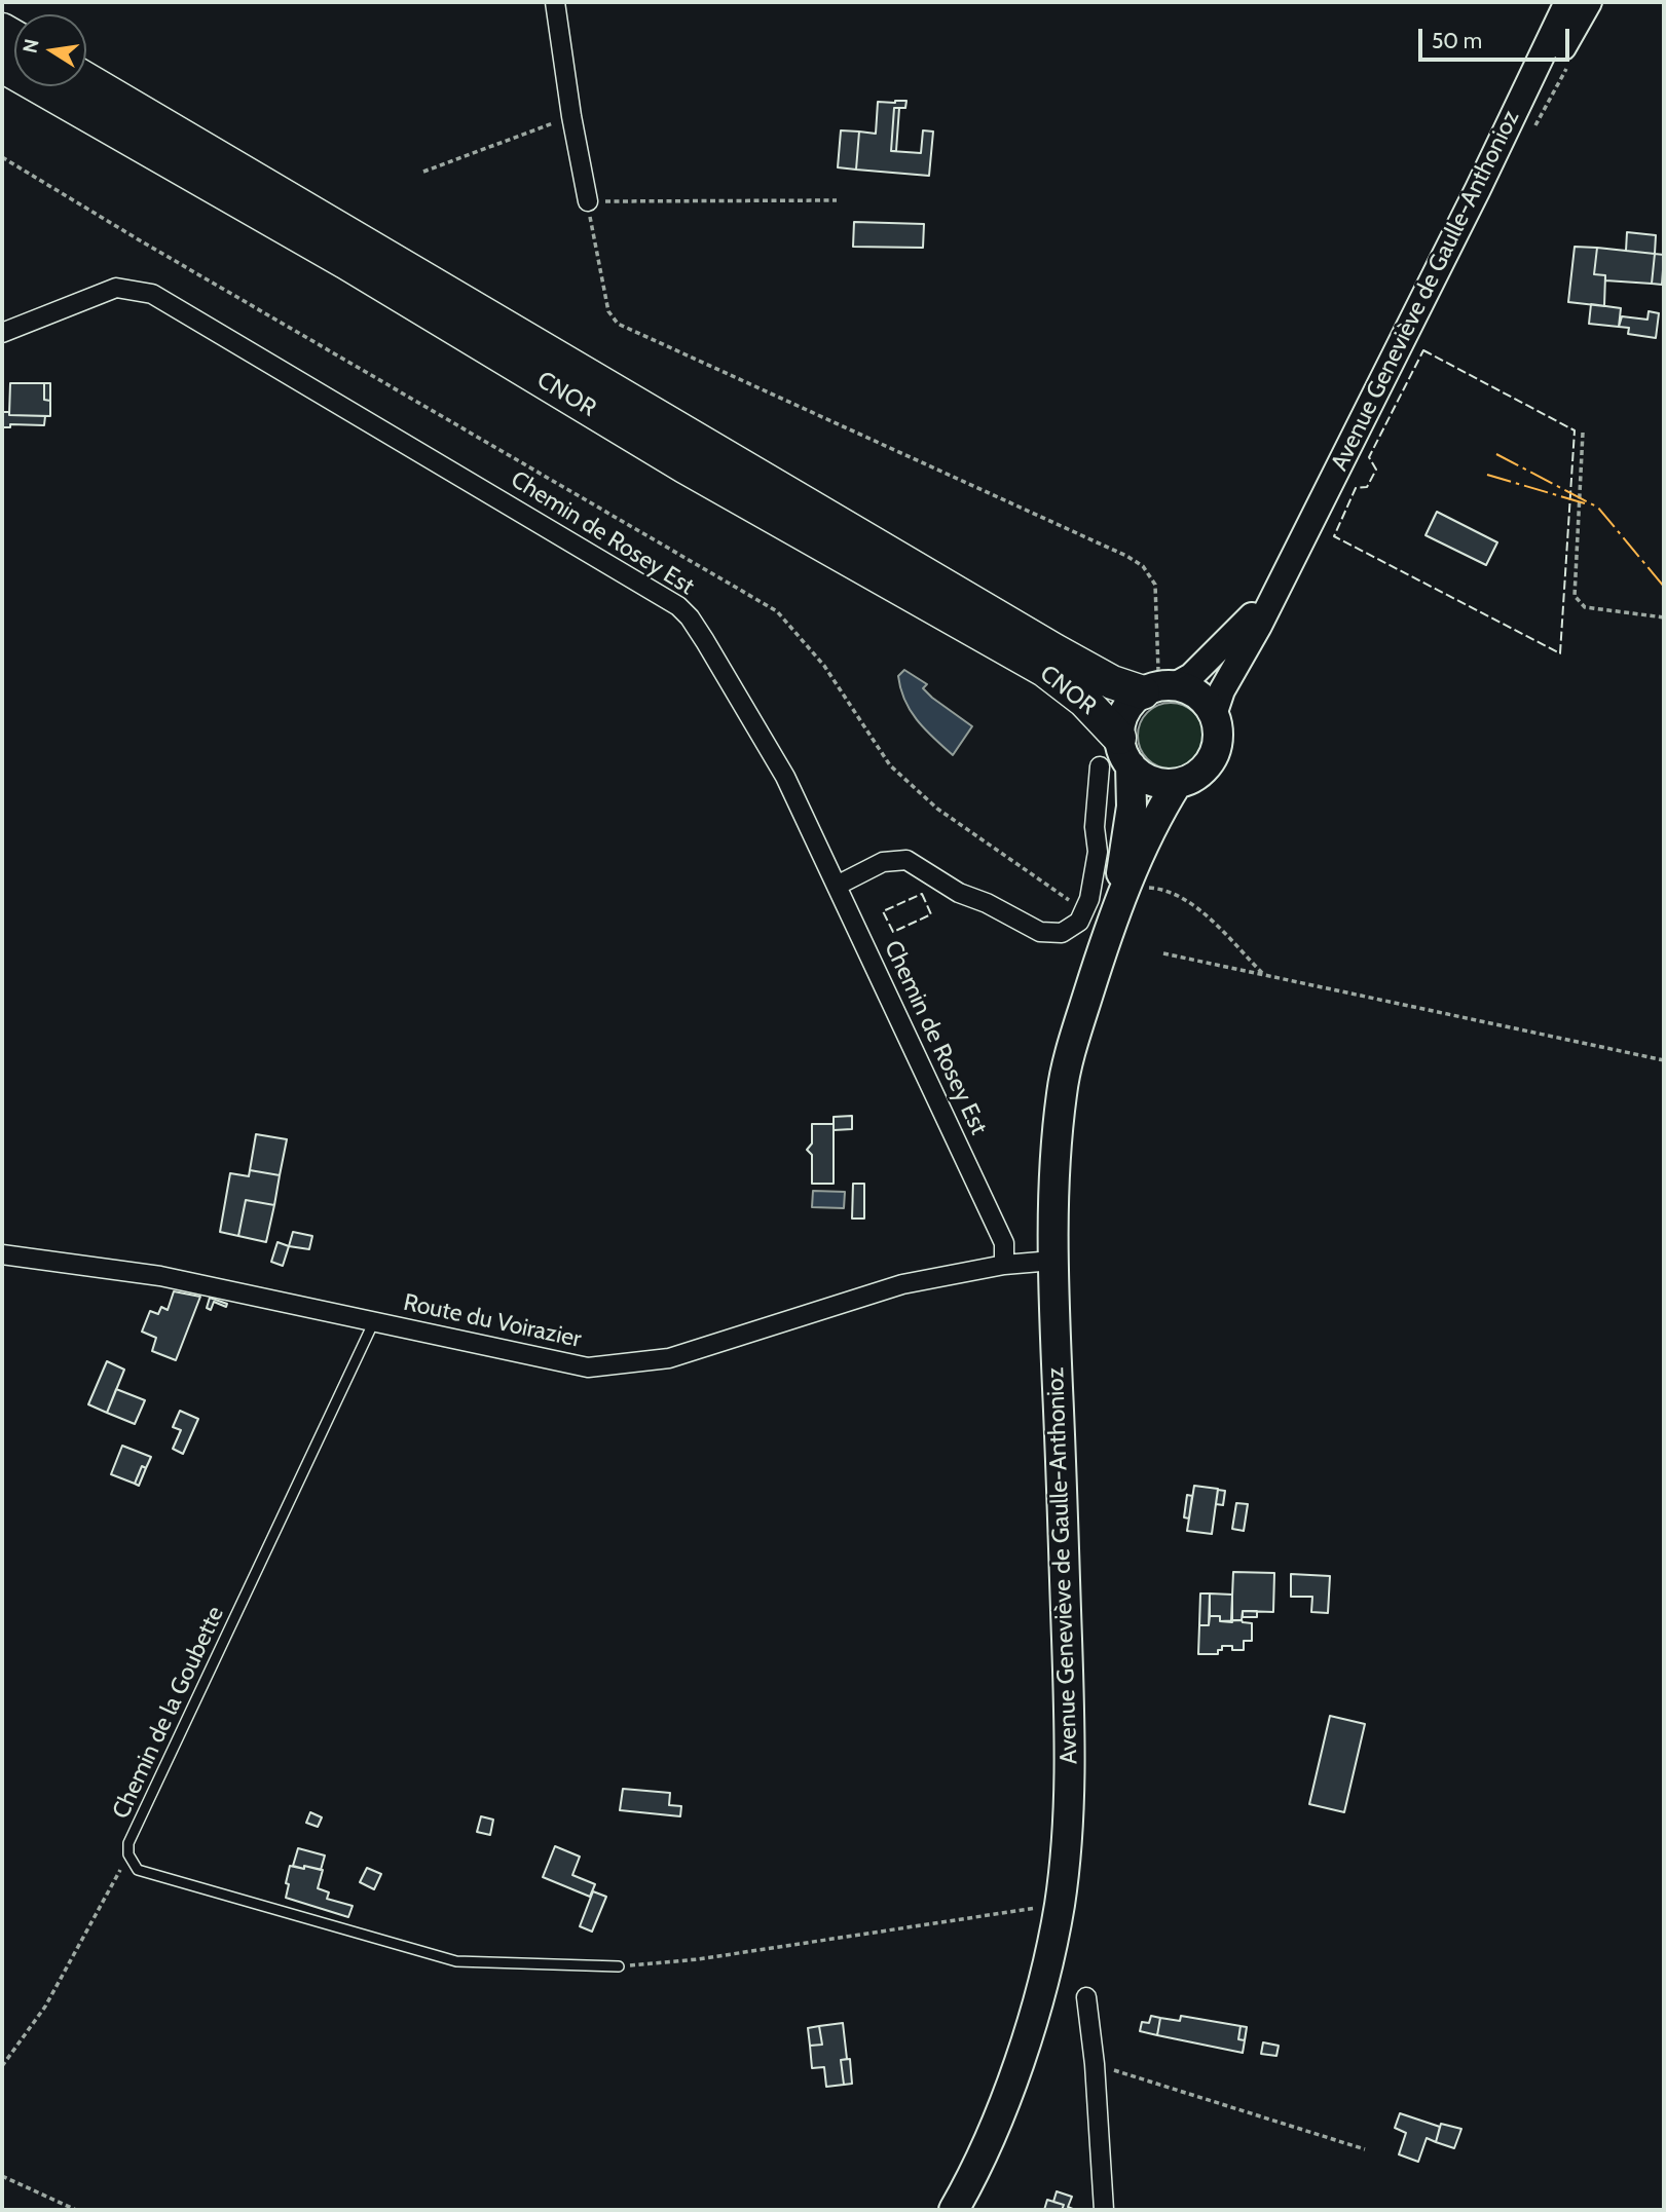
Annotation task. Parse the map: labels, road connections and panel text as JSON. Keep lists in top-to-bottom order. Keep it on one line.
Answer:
{"streets":{"highway":["CNOR"],"main road":["Avenue Geneviève de Gaulle-Anthonioz"],"street":["Chemin de Rosey Est","Route du Voirazier"],"lane":["Chemin de la Goubette"]},"crossings":[["Avenue Geneviève de Gaulle-Anthonioz","CNOR"],["Avenue Geneviève de Gaulle-Anthonioz","Route du Voirazier"],["Chemin de Rosey Est","Route du Voirazier"],["Route du Voirazier","Chemin de la Goubette"]],"scale_bar":"50 m","north":"left"}
